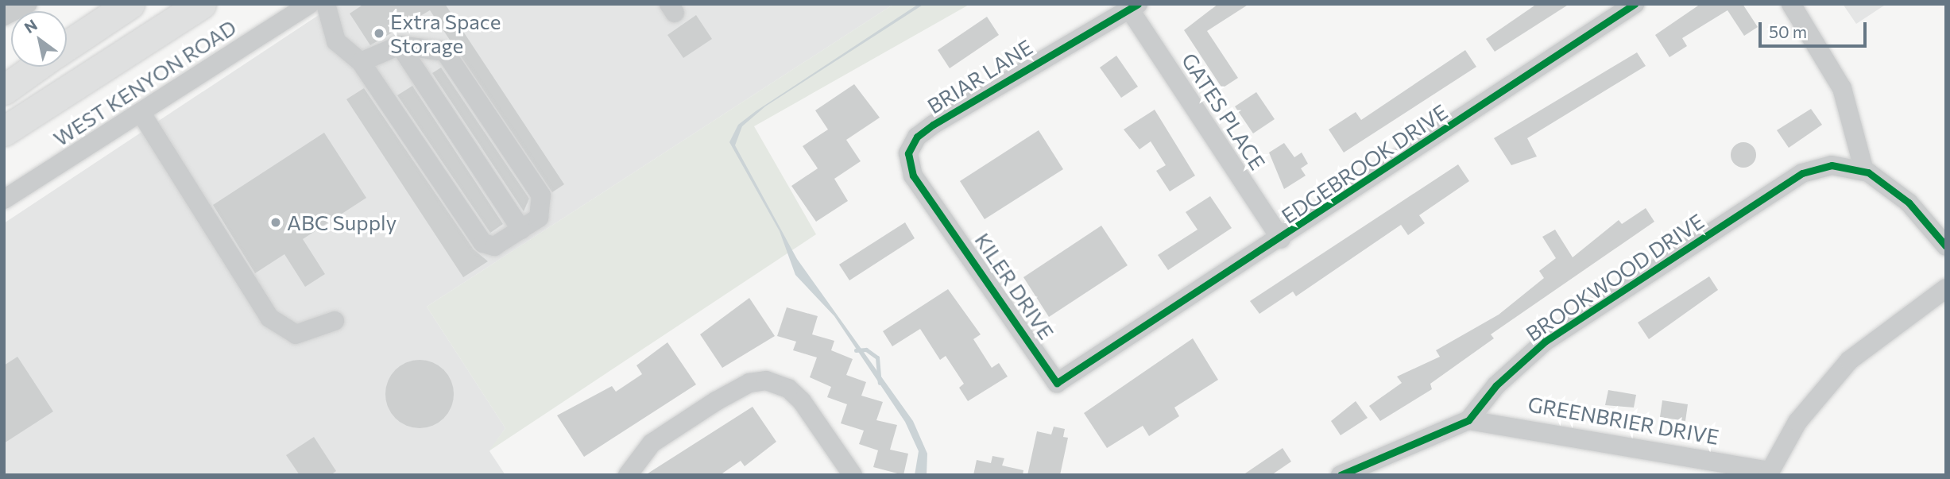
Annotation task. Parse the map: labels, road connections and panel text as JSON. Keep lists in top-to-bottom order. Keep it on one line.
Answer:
{"streets":{"street":["BRIAR LANE","WEST KENYON ROAD","GATES PLACE","EDGEBROOK DRIVE","BROOKWOOD DRIVE","KILER DRIVE","GREENBRIER DRIVE"]},"crossings":[["BRIAR LANE","GATES PLACE"],["BRIAR LANE","KILER DRIVE"],["GATES PLACE","EDGEBROOK DRIVE"],["EDGEBROOK DRIVE","KILER DRIVE"],["BROOKWOOD DRIVE","GREENBRIER DRIVE"]],"places":["Extra Space Storage","ABC Supply"],"scale_bar":"50 m","north":"top left"}
